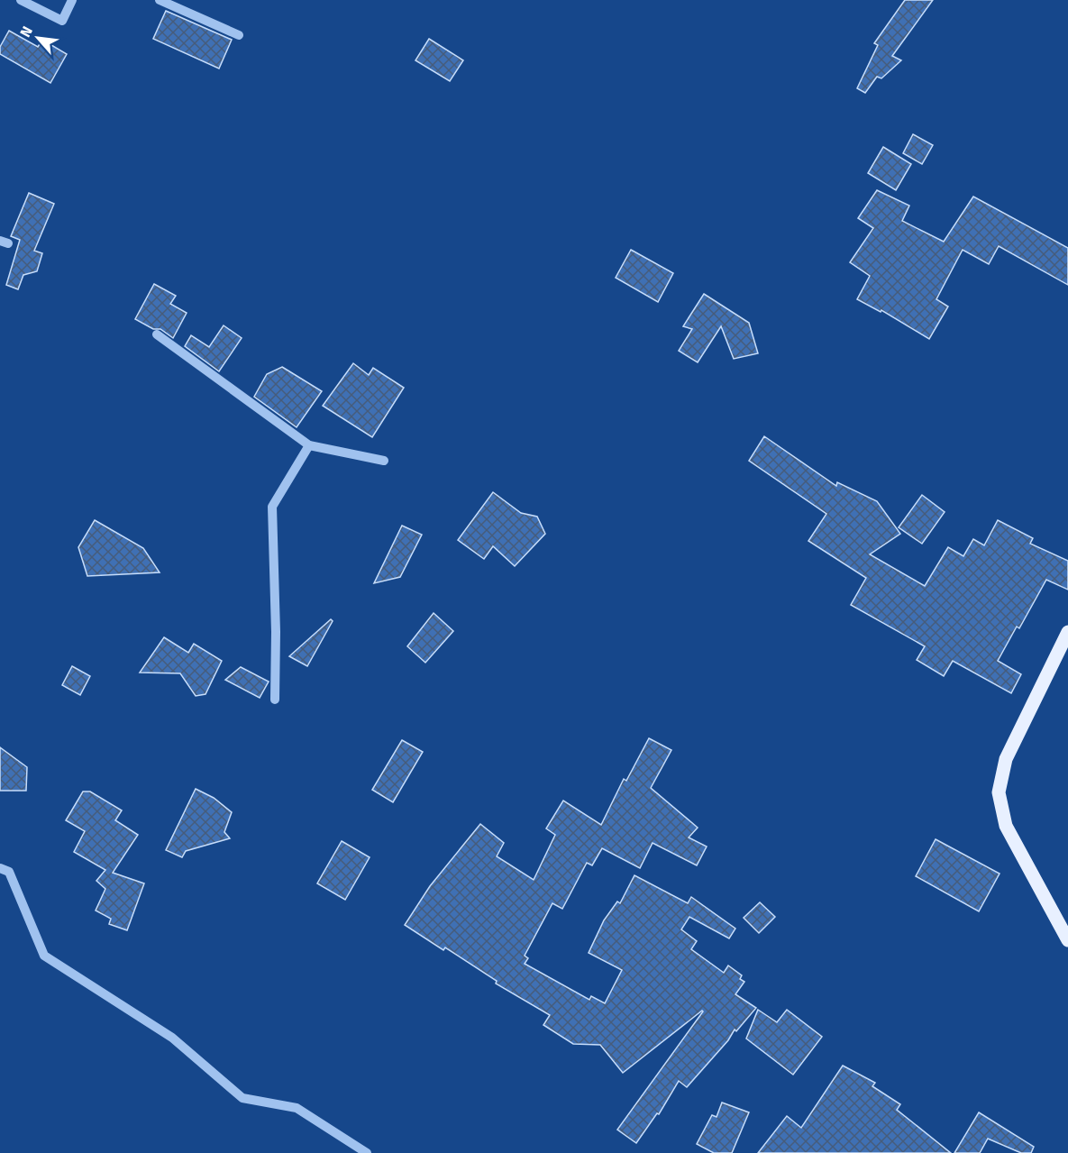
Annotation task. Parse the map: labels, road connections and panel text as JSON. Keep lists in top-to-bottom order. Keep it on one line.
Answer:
{"north":"top left"}
